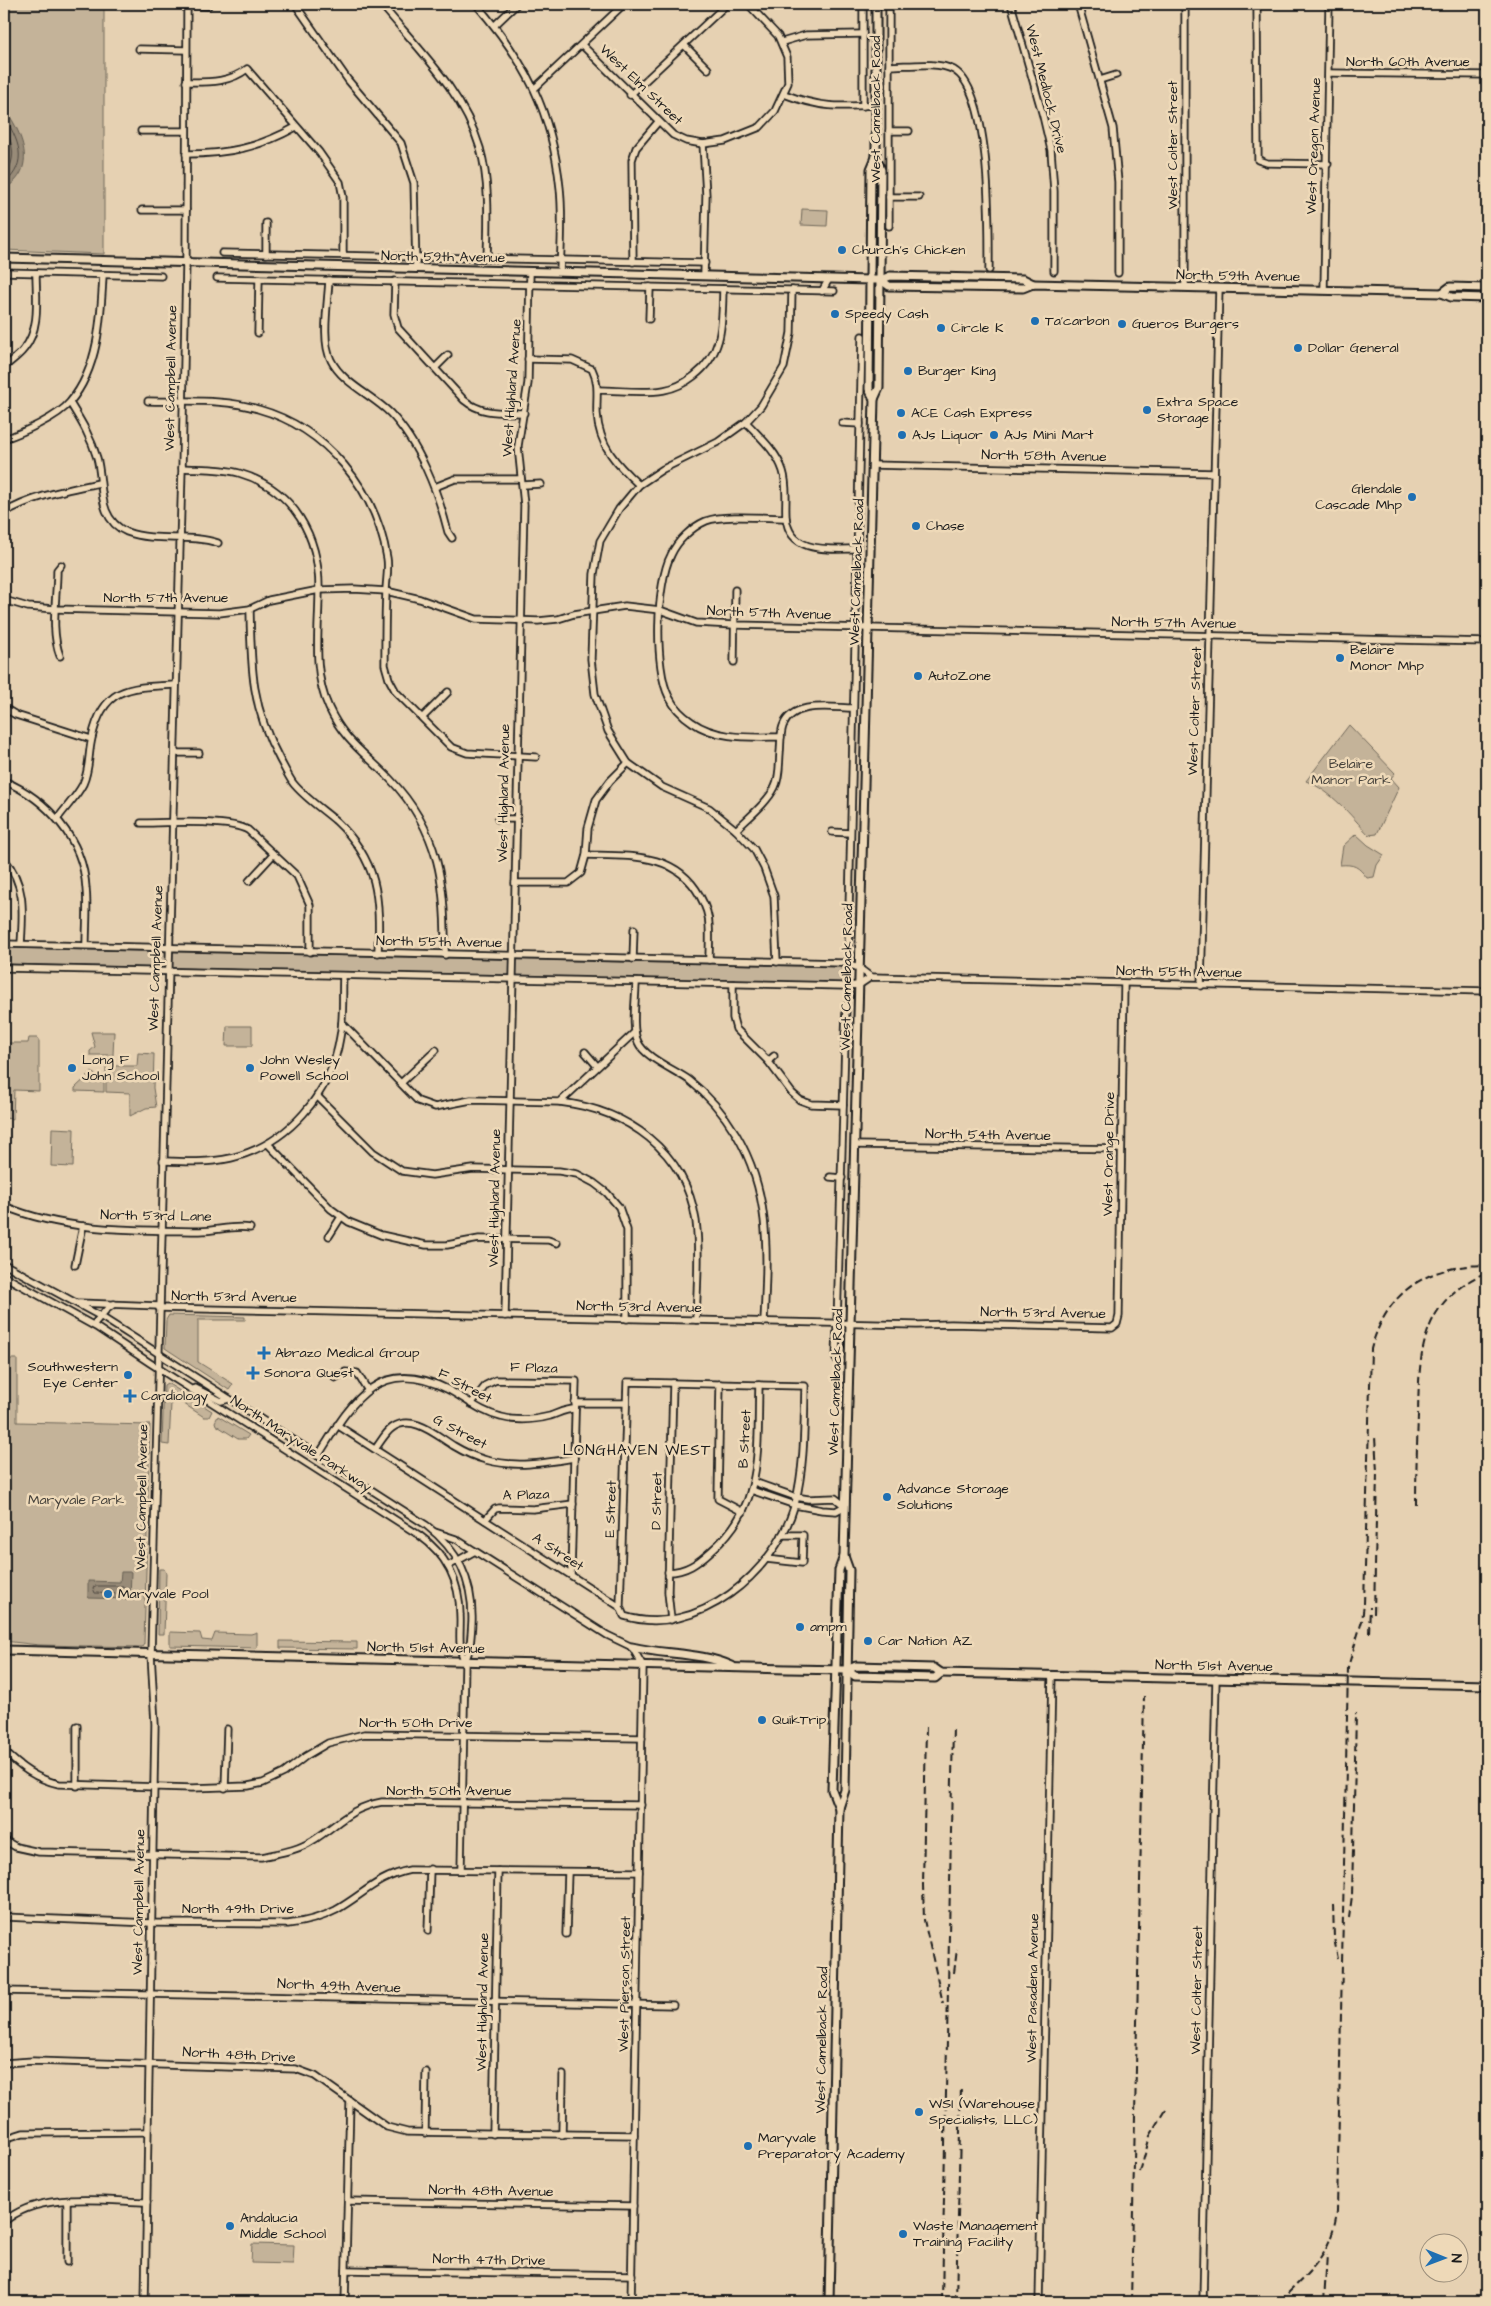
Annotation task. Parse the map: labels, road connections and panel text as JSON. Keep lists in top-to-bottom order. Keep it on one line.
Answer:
{"streets":{"main road":["West Camelback Road","North 59th Avenue","North 51st Avenue"],"street":["North 60th Avenue","West Elm Street","West Medlock Drive","West Colter Street","West Oregon Avenue","West Campbell Avenue","West Highland Avenue","North 58th Avenue","North 57th Avenue","North 55th Avenue","North 54th Avenue","West Orange Drive","North 53rd Lane","North 53rd Avenue","F Plaza","F Street","G Street","B Street","North Maryvale Parkway","A Plaza","D Street","E Street","A Street","North 50th Drive","North 50th Avenue","North 49th Drive","West Pierson Street","North 49th Avenue","West Pasadena Avenue","North 48th Drive","North 48th Avenue","North 47th Drive"]},"crossings":[["North 60th Avenue","West Oregon Avenue"],["West Camelback Road","North 59th Avenue"],["West Camelback Road","North 58th Avenue"],["West Camelback Road","North 57th Avenue"],["West Camelback Road","North 55th Avenue"],["West Camelback Road","North 54th Avenue"],["West Camelback Road","North 53rd Avenue"],["West Camelback Road","North 51st Avenue"],["West Colter Street","North 59th Avenue"],["West Colter Street","North 58th Avenue"],["West Colter Street","North 57th Avenue"],["West Colter Street","North 55th Avenue"],["West Colter Street","North 51st Avenue"],["West Oregon Avenue","North 59th Avenue"],["North 59th Avenue","West Campbell Avenue"],["North 59th Avenue","West Highland Avenue"],["West Campbell Avenue","North 57th Avenue"],["West Campbell Avenue","North 55th Avenue"],["West Campbell Avenue","North 53rd Lane"],["West Campbell Avenue","North 53rd Avenue"],["West Campbell Avenue","North Maryvale Parkway"],["West Campbell Avenue","North 51st Avenue"],["West Campbell Avenue","North 50th Drive"],["West Campbell Avenue","North 50th Avenue"],["West Campbell Avenue","North 49th Drive"],["West Campbell Avenue","North 49th Avenue"],["West Campbell Avenue","North 48th Drive"],["West Highland Avenue","North 57th Avenue"],["West Highland Avenue","North 55th Avenue"],["West Highland Avenue","North 53rd Avenue"],["West Highland Avenue","North 49th Drive"],["West Highland Avenue","North 49th Avenue"],["West Highland Avenue","North 48th Drive"],["North 55th Avenue","West Orange Drive"],["North 54th Avenue","West Orange Drive"],["West Orange Drive","North 53rd Avenue"],["North 53rd Avenue","North Maryvale Parkway"],["F Plaza","F Street"],["F Street","North Maryvale Parkway"],["F Street","E Street"],["F Street","A Street"],["G Street","A Street"],["B Street","D Street"],["B Street","A Street"],["North Maryvale Parkway","North 51st Avenue"],["A Plaza","A Street"],["D Street","E Street"],["D Street","A Street"],["E Street","A Street"],["North 51st Avenue","West Pierson Street"],["North 51st Avenue","West Pasadena Avenue"],["North 50th Drive","West Pierson Street"],["North 50th Avenue","West Pierson Street"],["North 49th Drive","West Pierson Street"],["West Pierson Street","North 49th Avenue"],["West Pierson Street","North 48th Drive"],["West Pierson Street","North 48th Avenue"],["West Pierson Street","North 47th Drive"]],"districts":["LONGHAVEN WEST"],"parks":["Belaire Manor Park","Maryvale Park"],"places":{"other":["Church's Chicken","Speedy Cash","Ta'carbon","Gueros Burgers","Circle K","Dollar General","Burger King","Extra Space Storage","ACE Cash Express","AJs Liquor","AJs Mini Mart","Glendale Cascade Mhp","Chase","Belaire Monor Mhp","AutoZone","Long F John School","John Wesley Powell School","Southwestern Eye Center","Advance Storage Solutions","Maryvale Pool","ampm","Car Nation AZ","QuikTrip","WSI (Warehouse Specialists, LLC)","Maryvale Preparatory Academy","Andalucia Middle School","Waste Management Training Facility"],"health":["Abrazo Medical Group","Sonora Quest","Cardiology"]},"north":"right"}
